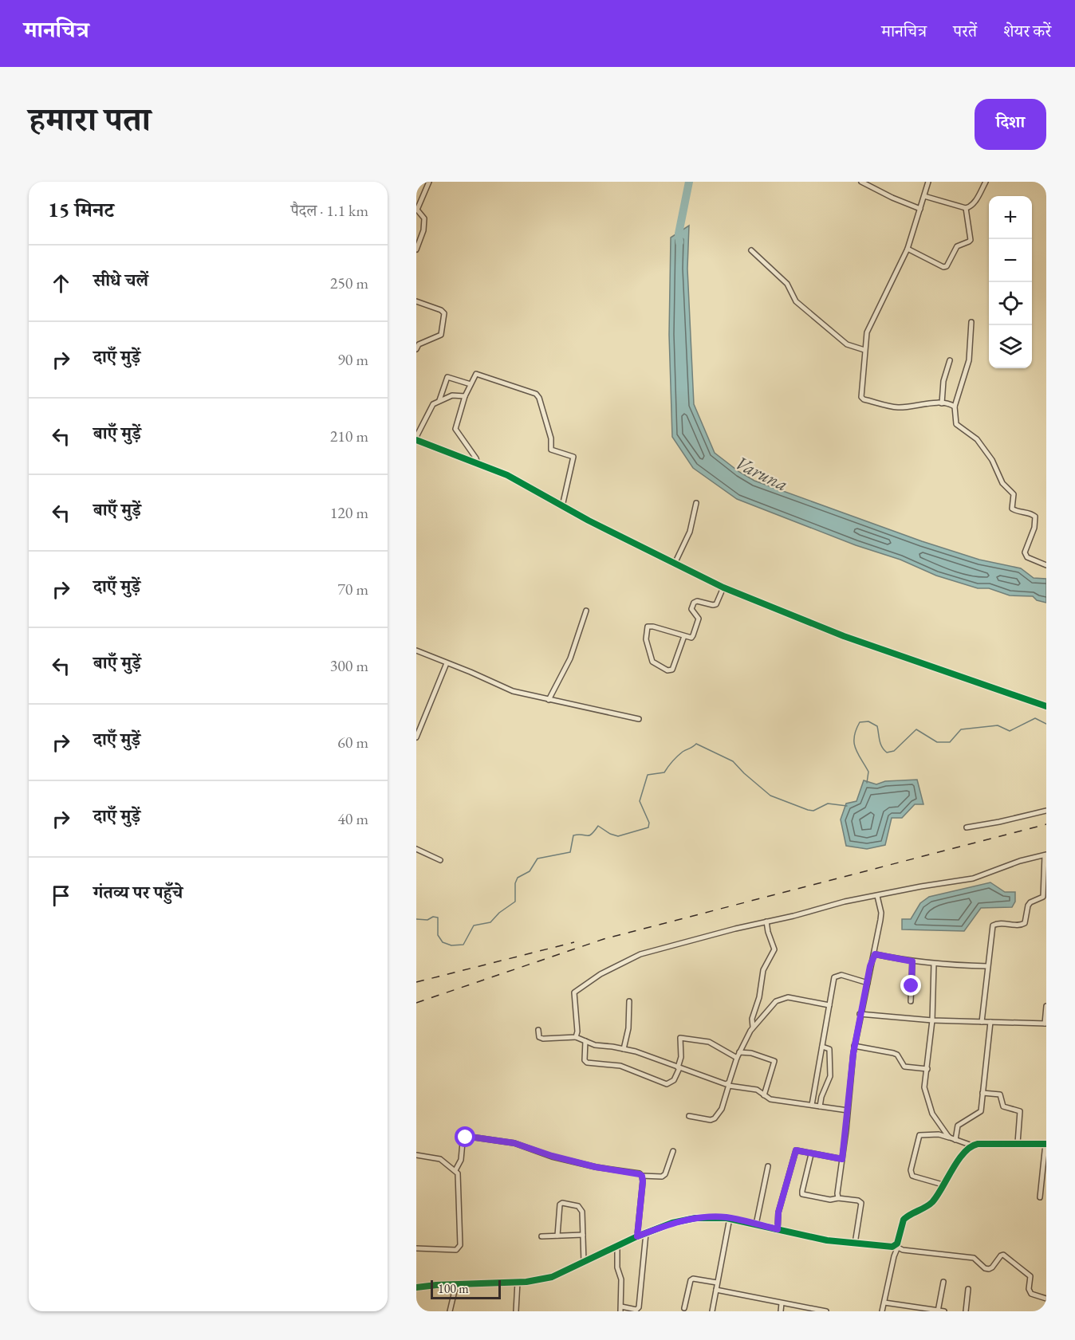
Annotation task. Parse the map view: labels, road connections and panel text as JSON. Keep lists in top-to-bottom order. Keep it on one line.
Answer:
{"water":["Varuna"],"scale_bar":"100 m","page":{"header":"मानचित्र","nav":["मानचित्र","परतें","शेयर करें"],"title":"हमारा पता","buttons":"दिशा","heading":["15 मिनट","पैदल · 1.1 km"],"map_buttons":["+","−"],"list":[["सीधे चलें","250 m"],["दाएँ मुड़ें","90 m"],["बाएँ मुड़ें","210 m"],["बाएँ मुड़ें","120 m"],["दाएँ मुड़ें","70 m"],["बाएँ मुड़ें","300 m"],["दाएँ मुड़ें","60 m"],["दाएँ मुड़ें","40 m"],"गंतव्य पर पहुँचे"],"scale":"100 m"}}
